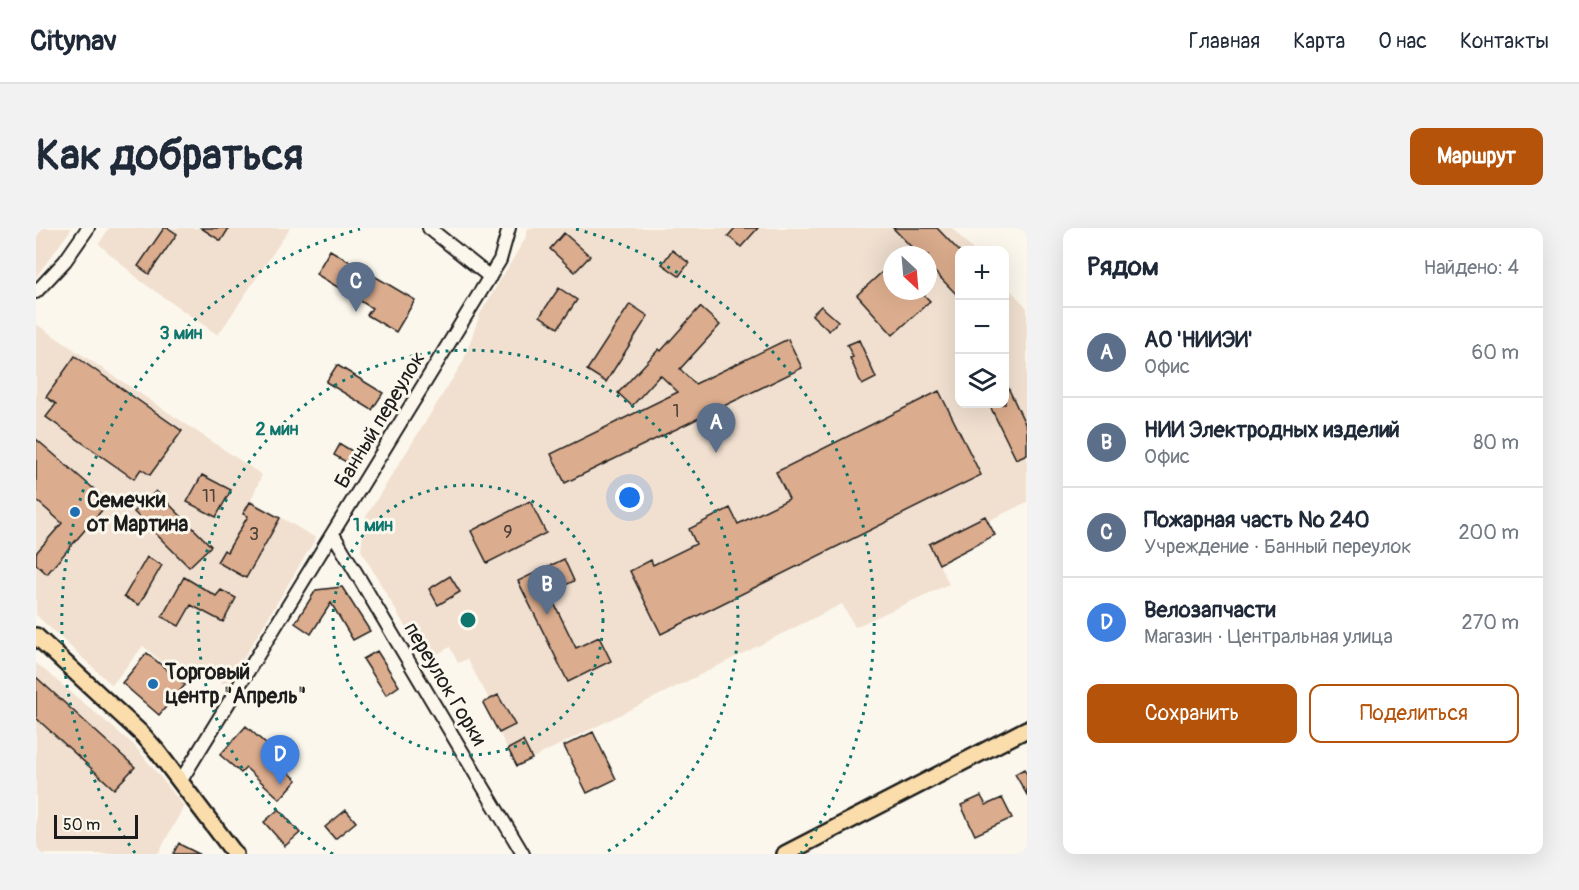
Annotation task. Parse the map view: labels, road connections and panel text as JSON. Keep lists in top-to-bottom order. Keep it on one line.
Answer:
{"streets":{"street":["Банный переулок","переулок Горки"]},"crossings":[["Банный переулок","переулок Горки"]],"places":["Семечки от Мартина","Торговый центр \"Апрель\""],"house_numbers":["1","11","9","3"],"scale_bar":"50 m","north":"bottom right","page":{"header":"Citynav","nav":["Главная","Карта","О нас","Контакты"],"buttons":["Маршрут",["Сохранить","Поделиться"]],"title":"Как добраться","heading":["Рядом","Найдено: 4"],"map_buttons":["+","−"],"pins":["C","A","B","D"],"list":[{"mark":"A","name":"АО 'НИИЭИ'","note":"Офис","value":"60 m"},{"mark":"B","name":"НИИ Электродных изделий","note":"Офис","value":"80 m"},{"mark":"C","name":"Пожарная часть № 240","note":"Учреждение · Банный переулок","value":"200 m"},{"mark":"D","name":"Велозапчасти","note":"Магазин · Центральная улица","value":"270 m"}],"scale":"50 m"},"rings":["3 мин","2 мин","1 мин"]}
